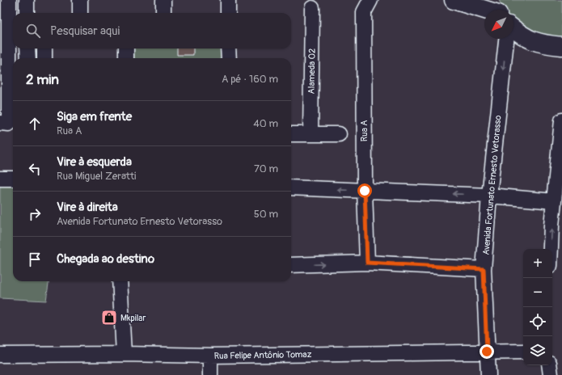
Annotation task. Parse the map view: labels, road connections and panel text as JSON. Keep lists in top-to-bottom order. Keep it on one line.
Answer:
{"streets":{"street":["Alameda 02","Rua A","Avenida Fortunato Ernesto Vetorasso","Rua Felipe Antônio Tomaz"]},"crossings":[["Avenida Fortunato Ernesto Vetorasso","Rua Felipe Antônio Tomaz"]],"places":{"shop":["Mkpilar"]},"north":"bottom left","page":{"search":"Pesquisar aqui","heading":["2 min","A pé · 160 m"],"list":[["Siga em frente","Rua A","40 m"],["Vire à esquerda","Rua Miguel Zeratti","70 m"],["Vire à direita","Avenida Fortunato Ernesto Vetorasso","50 m"],"Chegada ao destino"],"map_buttons":["+","−"]}}
